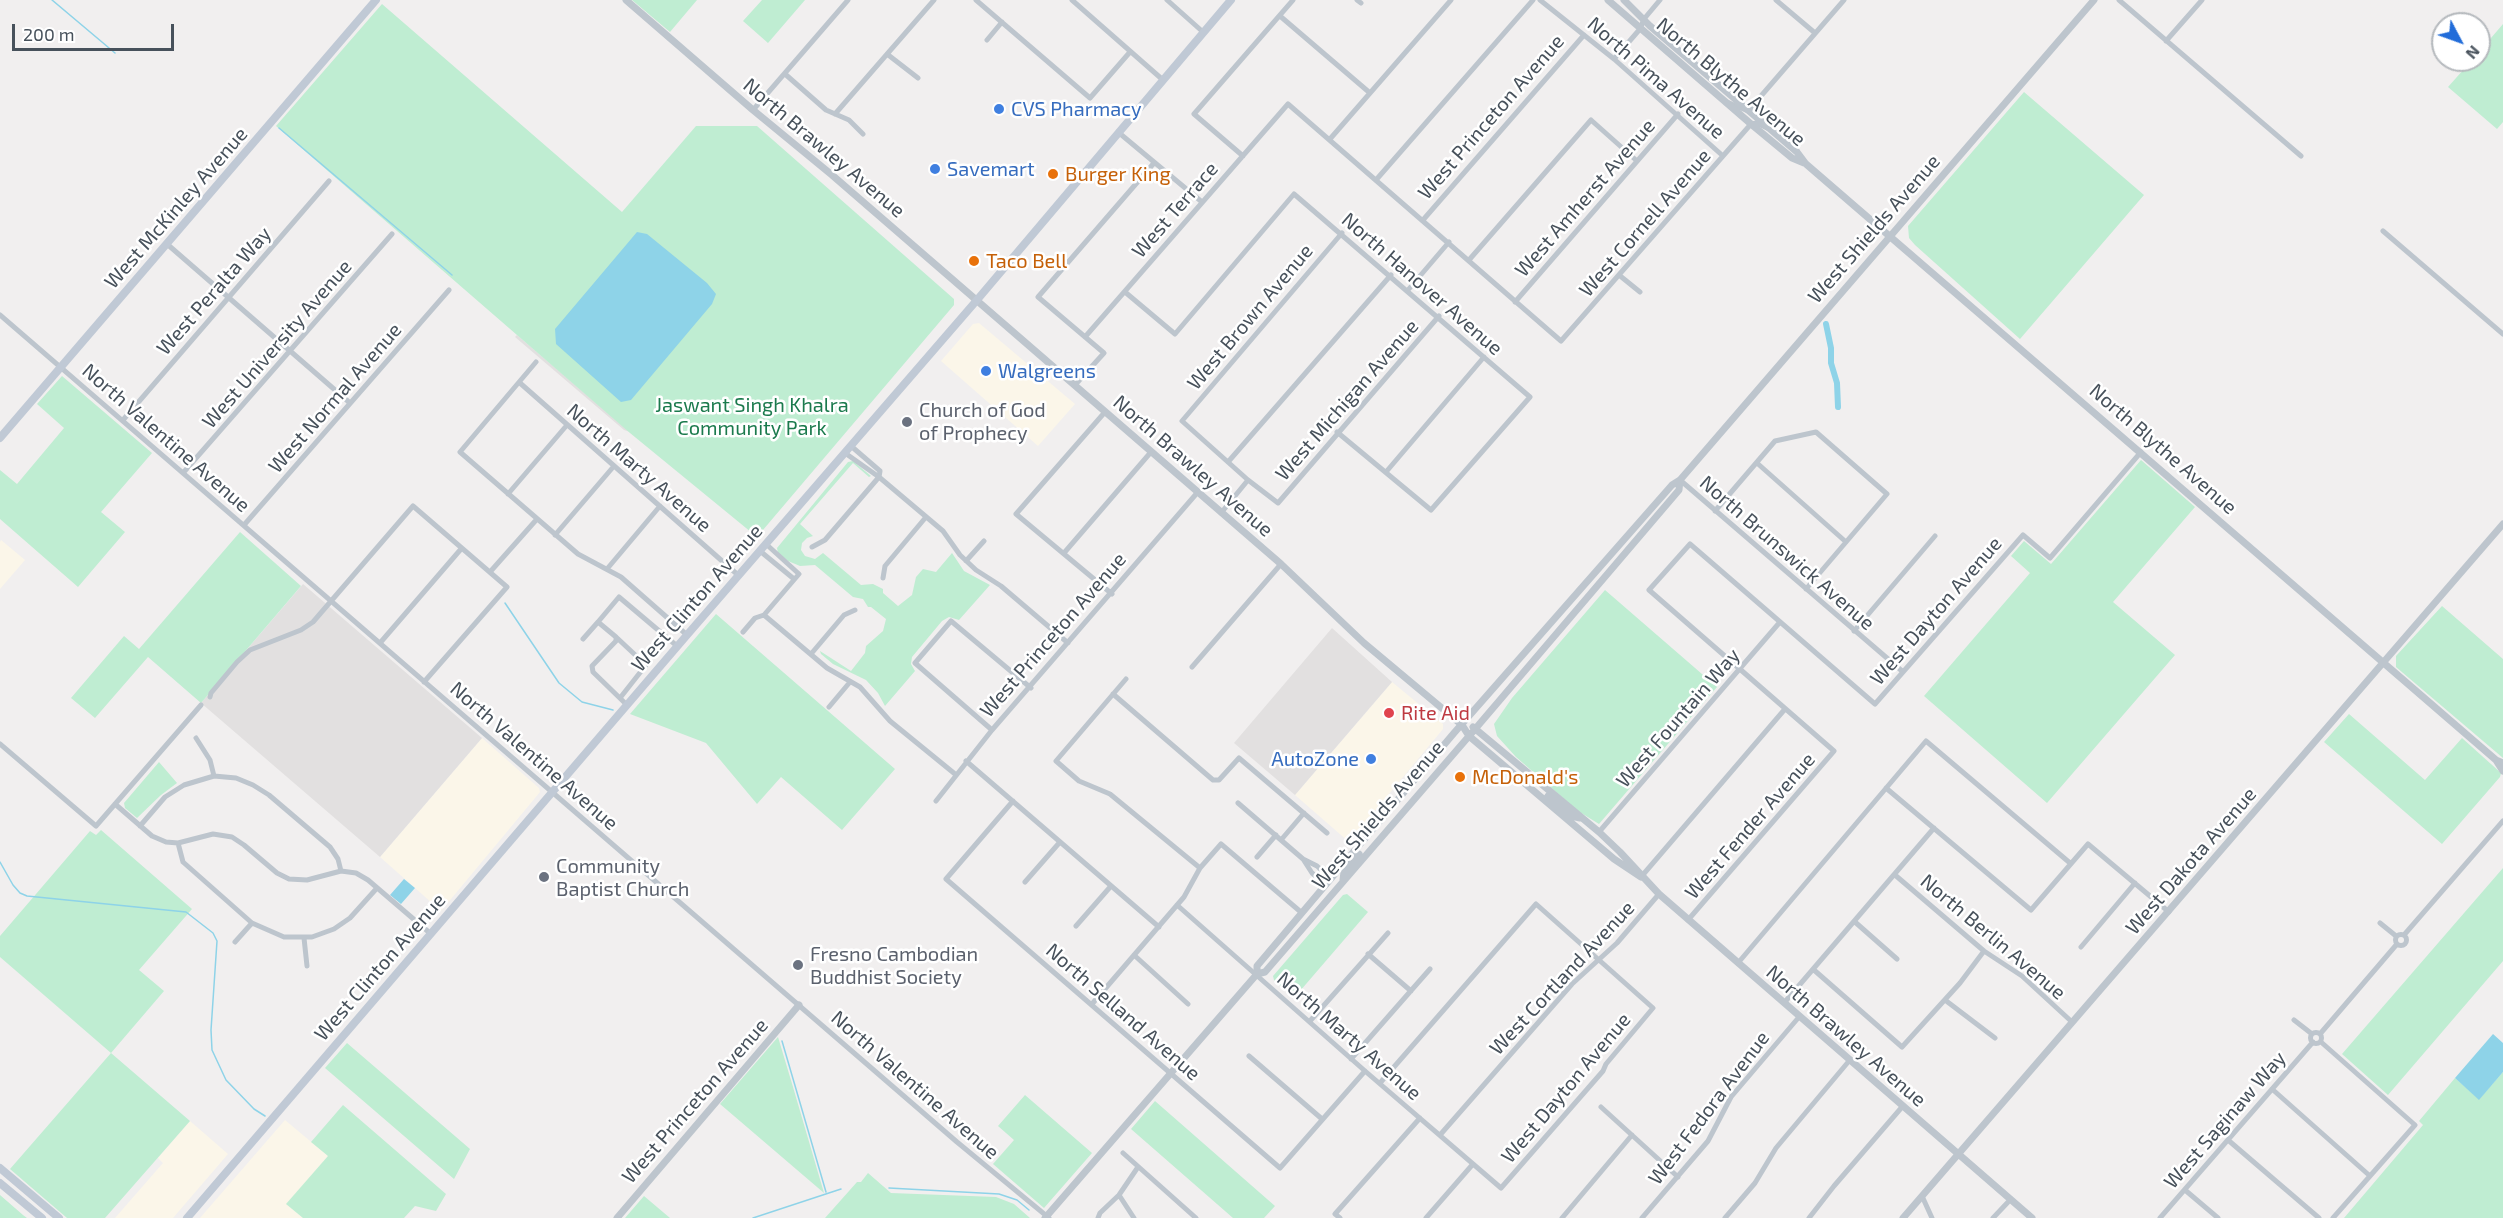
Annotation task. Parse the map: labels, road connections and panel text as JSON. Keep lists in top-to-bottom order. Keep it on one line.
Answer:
{"streets":{"main road":["West McKinley Avenue","West Clinton Avenue"],"street":["North Pima Avenue","North Blythe Avenue","West Princeton Avenue","North Brawley Avenue","West Amherst Avenue","West Terrace","West Cornell Avenue","West Shields Avenue","North Hanover Avenue","West Peralta Way","West Brown Avenue","West University Avenue","West Normal Avenue","West Michigan Avenue","North Valentine Avenue","North Marty Avenue","North Brunswick Avenue","West Dayton Avenue","West Fountain Way","West Fender Avenue","West Dakota Avenue","North Berlin Avenue","West Cortland Avenue","North Selland Avenue","West Fedora Avenue","West Saginaw Way"]},"crossings":[["North Pima Avenue","West Princeton Avenue"],["North Pima Avenue","West Amherst Avenue"],["North Pima Avenue","West Cornell Avenue"],["North Blythe Avenue","West Cornell Avenue"],["North Blythe Avenue","West Shields Avenue"],["North Blythe Avenue","West Dayton Avenue"],["North Blythe Avenue","West Dakota Avenue"],["West Princeton Avenue","North Brawley Avenue"],["West Princeton Avenue","North Valentine Avenue"],["North Brawley Avenue","West Shields Avenue"],["North Brawley Avenue","West Clinton Avenue"],["North Brawley Avenue","West Fountain Way"],["North Brawley Avenue","West Fender Avenue"],["North Brawley Avenue","West Dakota Avenue"],["North Brawley Avenue","West Cortland Avenue"],["North Brawley Avenue","West Fedora Avenue"],["West Amherst Avenue","West Cornell Avenue"],["West McKinley Avenue","North Valentine Avenue"],["West Terrace","North Hanover Avenue"],["West Shields Avenue","North Valentine Avenue"],["West Shields Avenue","North Marty Avenue"],["West Shields Avenue","North Brunswick Avenue"],["West Shields Avenue","North Selland Avenue"],["North Hanover Avenue","West Brown Avenue"],["North Hanover Avenue","West Michigan Avenue"],["West Peralta Way","North Valentine Avenue"],["West University Avenue","North Valentine Avenue"],["West Normal Avenue","North Valentine Avenue"],["North Valentine Avenue","West Clinton Avenue"],["North Marty Avenue","West Clinton Avenue"],["North Marty Avenue","West Dayton Avenue"],["North Marty Avenue","West Cortland Avenue"],["North Brunswick Avenue","West Dayton Avenue"],["West Dayton Avenue","West Fountain Way"],["West Dayton Avenue","West Cortland Avenue"],["West Fender Avenue","West Cortland Avenue"],["West Dakota Avenue","North Berlin Avenue"]],"parks":["Jaswant Singh Khalra Community Park"],"places":["CVS Pharmacy","Savemart","Burger King","Taco Bell","Walgreens","Church of God of Prophecy","Rite Aid","AutoZone","McDonald's","Community Baptist Church","Fresno Cambodian Buddhist Society"],"scale_bar":"200 m","north":"bottom right"}
